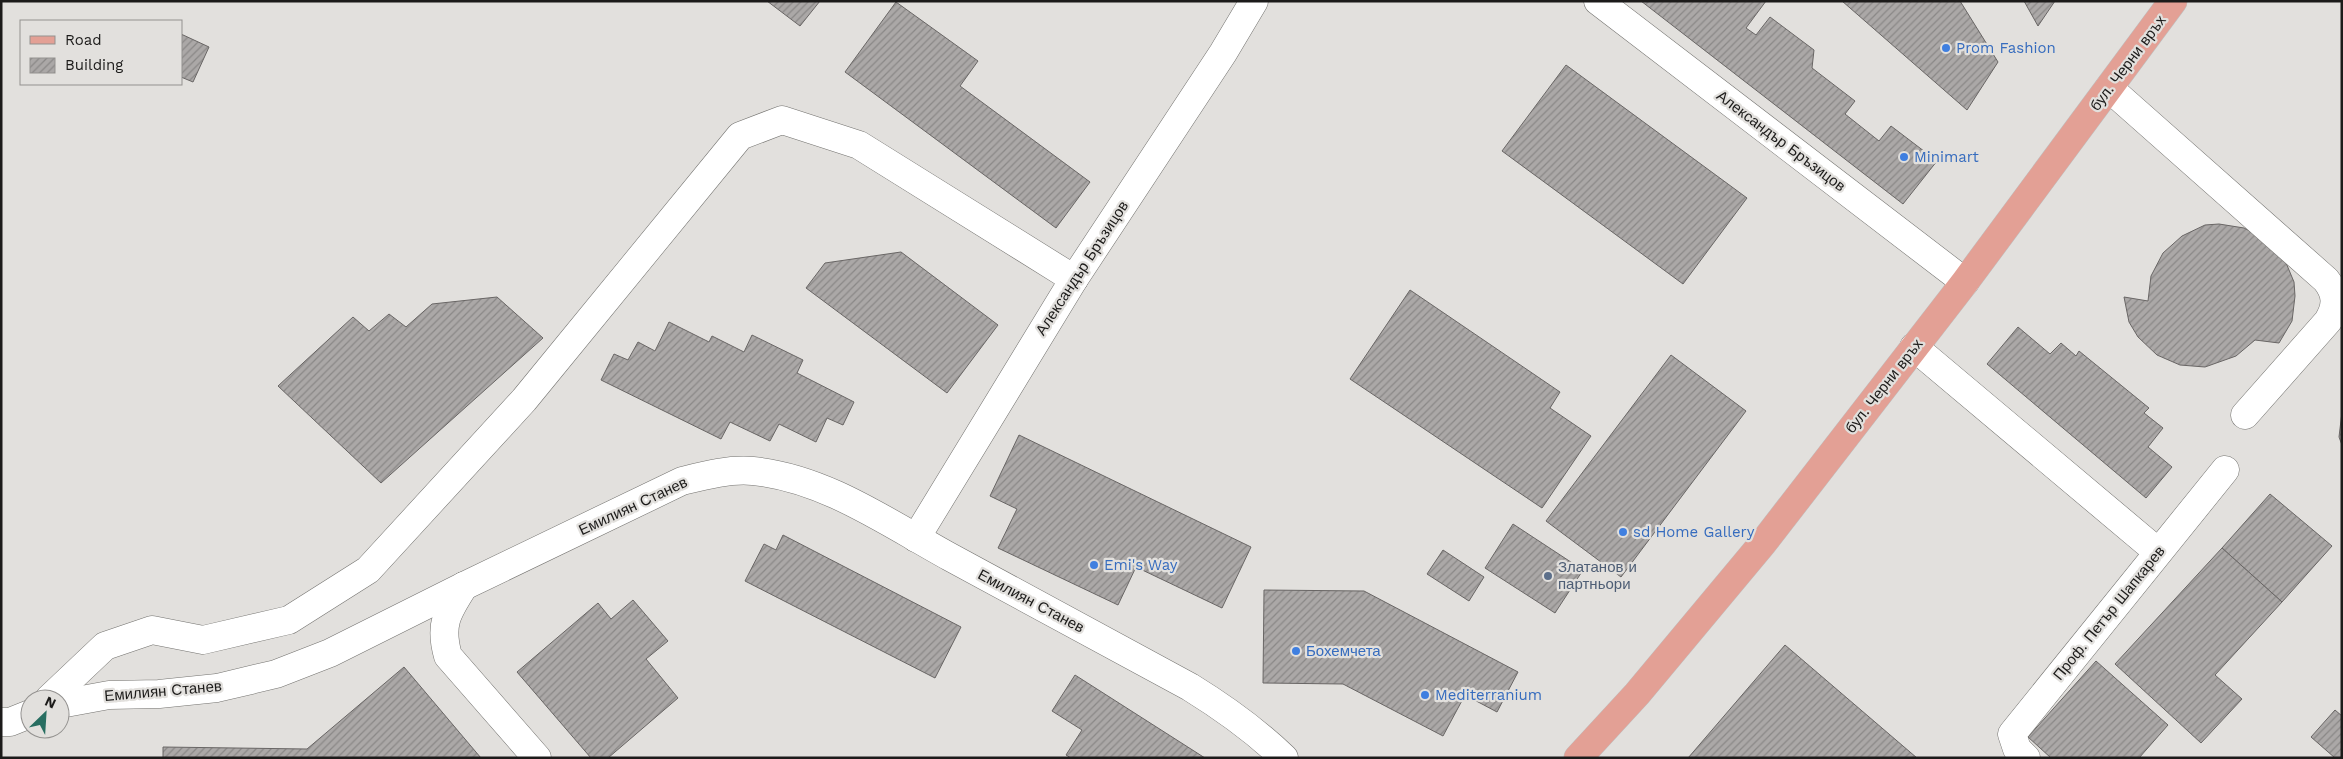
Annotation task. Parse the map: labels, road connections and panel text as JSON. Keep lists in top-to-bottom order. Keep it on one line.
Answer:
{"streets":{"main road":["бул. Черни връх"],"street":["Александър Бръзицов","Емилиян Станев","Проф. Петър Шапкарев"]},"crossings":[["бул. Черни връх","Александър Бръзицов"],["Александър Бръзицов","Емилиян Станев"]],"places":["Prom Fashion","Minimart","sd Home Gallery","Emi's Way","Златанов и партньори","Бохемчета","Mediterranium"],"legend":["Road","Building"],"north":"top right"}
